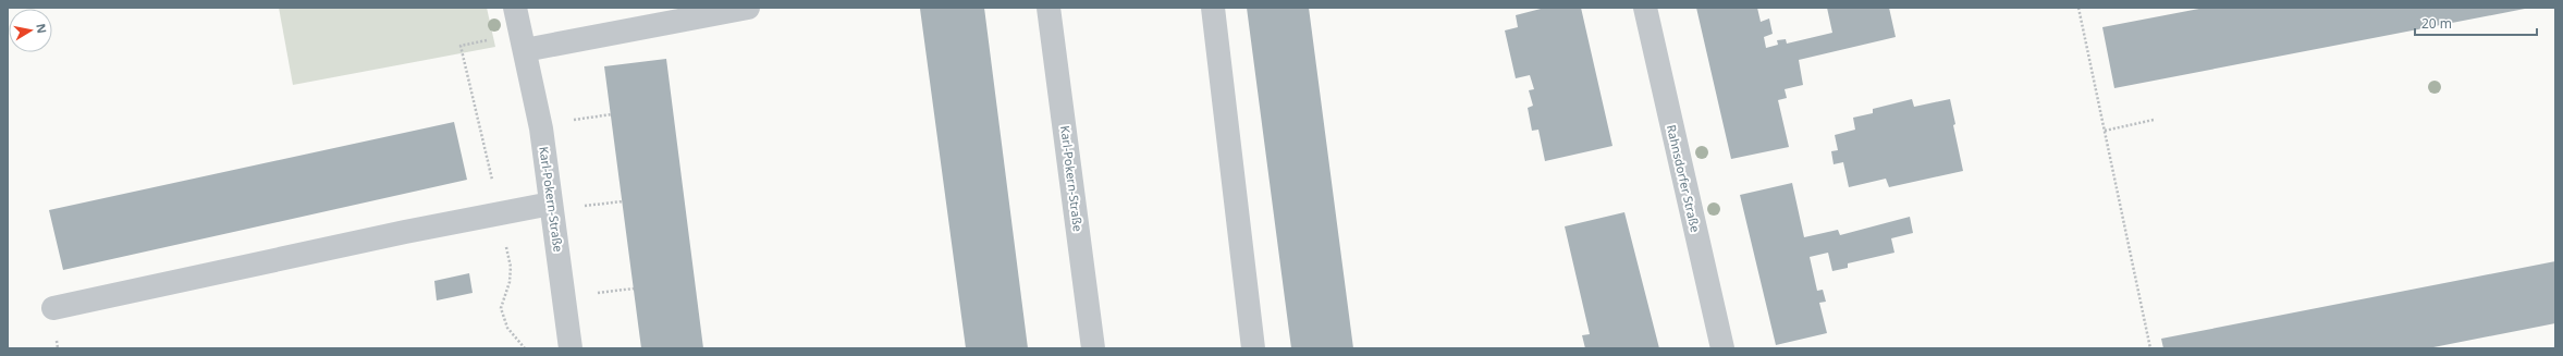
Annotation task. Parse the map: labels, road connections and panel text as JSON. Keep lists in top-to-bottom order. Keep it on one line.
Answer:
{"streets":{"street":["Karl-Pokern-Straße","Rahnsdorfer Straße"]},"scale_bar":"20 m","north":"right"}
